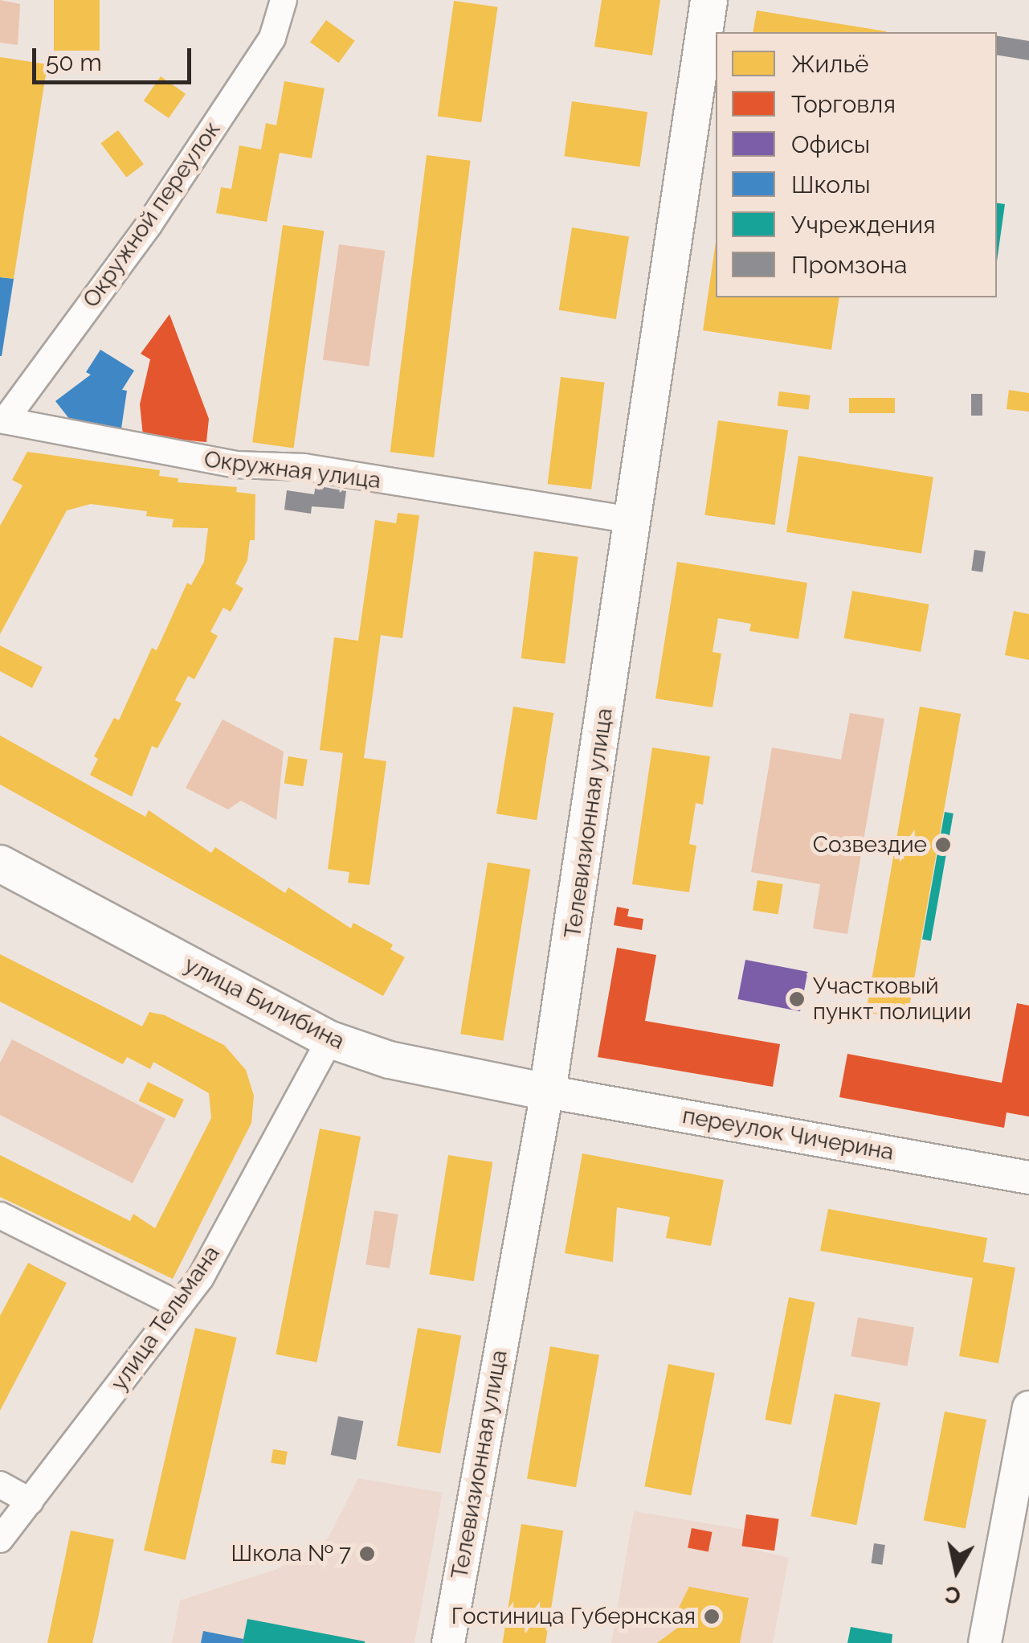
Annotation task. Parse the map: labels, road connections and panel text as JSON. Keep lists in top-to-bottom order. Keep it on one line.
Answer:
{"streets":{"main road":["Телевизионная улица","улица Билибина"],"street":["Окружной переулок","Окружная улица","переулок Чичерина","улица Тельмана"]},"crossings":[["Окружной переулок","Окружная улица"],["Окружная улица","Телевизионная улица"],["Телевизионная улица","улица Билибина"],["Телевизионная улица","переулок Чичерина"],["улица Билибина","переулок Чичерина"],["улица Билибина","улица Тельмана"]],"places":["Созвездие","Участковый пункт полиции","Школа № 7","Гостиница Губернская"],"legend":["Жильё","Торговля","Офисы","Школы","Учреждения","Промзона"],"scale_bar":"50 m","north":"bottom"}
